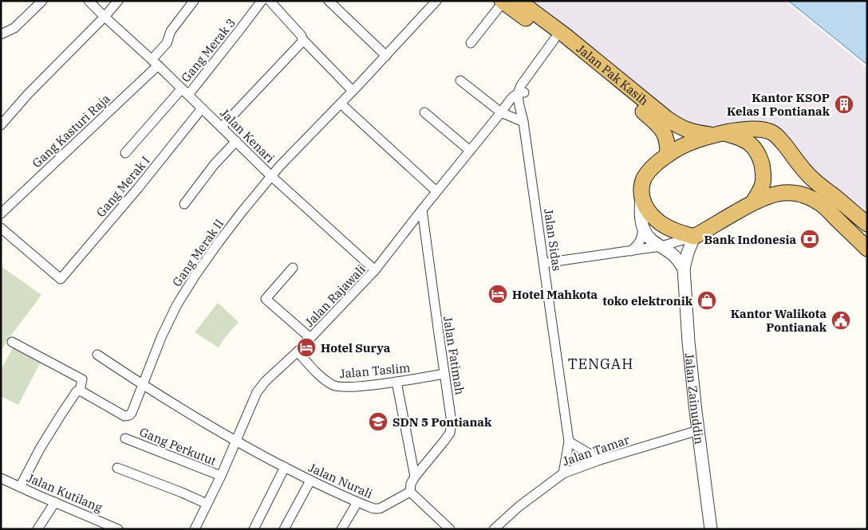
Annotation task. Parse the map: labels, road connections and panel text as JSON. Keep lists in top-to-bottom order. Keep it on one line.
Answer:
{"streets":{"highway":["Jalan Pak Kasih"],"street":["Gang Merak 3","Gang Kasturi Raja","Jalan Kenari","Gang Merak I","Jalan Sidas","Gang Merak II","Jalan Rajawali","Jalan Fatimah","Jalan Taslim","Jalan Zainuddin","Gang Perkutut","Jalan Tamar","Jalan Nurali","Jalan Kutilang"]},"crossings":[["Gang Merak 3","Jalan Kenari"],["Jalan Pak Kasih","Jalan Rajawali"],["Jalan Pak Kasih","Jalan Zainuddin"],["Gang Kasturi Raja","Jalan Kenari"],["Jalan Kenari","Gang Merak I"],["Jalan Kenari","Gang Merak II"],["Jalan Kenari","Jalan Rajawali"],["Jalan Sidas","Jalan Rajawali"],["Jalan Sidas","Jalan Tamar"],["Gang Merak II","Jalan Nurali"],["Jalan Rajawali","Jalan Fatimah"],["Jalan Rajawali","Jalan Taslim"],["Jalan Rajawali","Gang Perkutut"],["Jalan Rajawali","Jalan Nurali"],["Jalan Fatimah","Jalan Taslim"],["Jalan Fatimah","Jalan Nurali"],["Jalan Zainuddin","Jalan Tamar"]],"districts":["TENGAH"],"places":{"building":["Kantor KSOP Kelas I Pontianak"],"bank":["Bank Indonesia"],"hotel":["Hotel Mahkota","Hotel Surya"],"shop":["toko elektronik"],"public building":["Kantor Walikota Pontianak"],"school or university":["SDN 5 Pontianak"]}}
